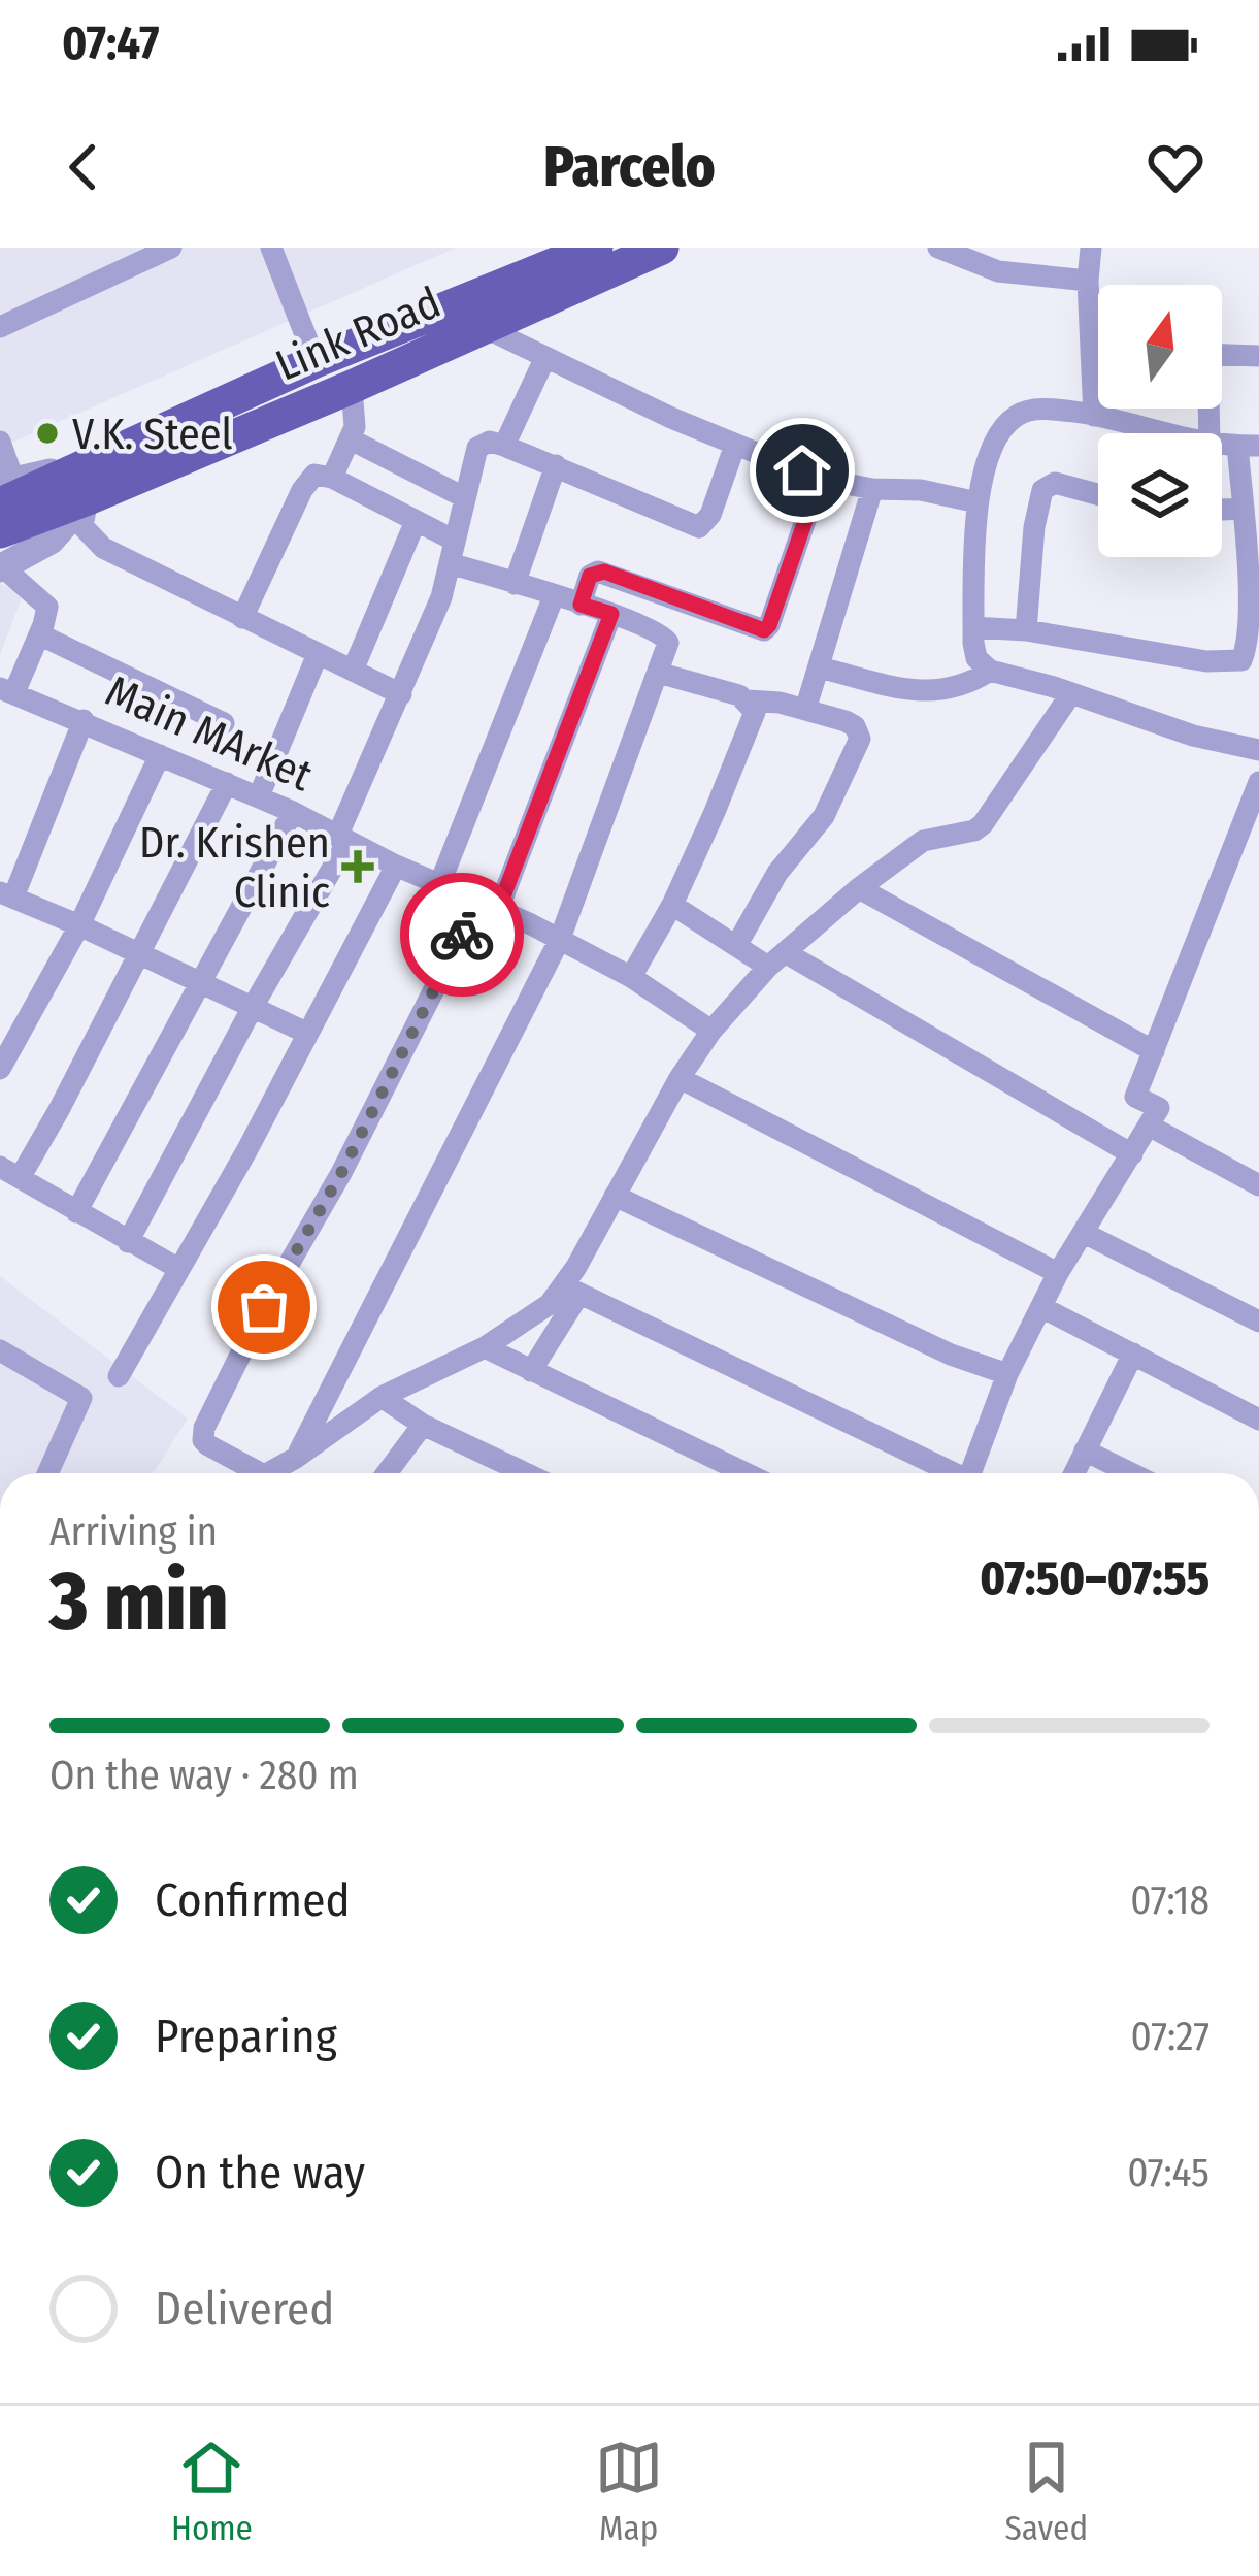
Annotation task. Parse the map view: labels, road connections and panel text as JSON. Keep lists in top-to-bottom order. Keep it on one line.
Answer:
{"streets":{"main road":["Link Road"],"street":["Main MArket"]},"places":{"other":["V.K. Steel"],"health":["Dr. Krishen Clinic"]},"north":"top","page":{"status":"07:47","header":"Parcelo","heading":["3 min","Arriving in","07:50–07:55"],"bar":"On the way · 280 m","list":[["Confirmed","07:18"],["Preparing","07:27"],["On the way","07:45"],"Delivered"],"tabs":["Home","Map","Saved"]}}
